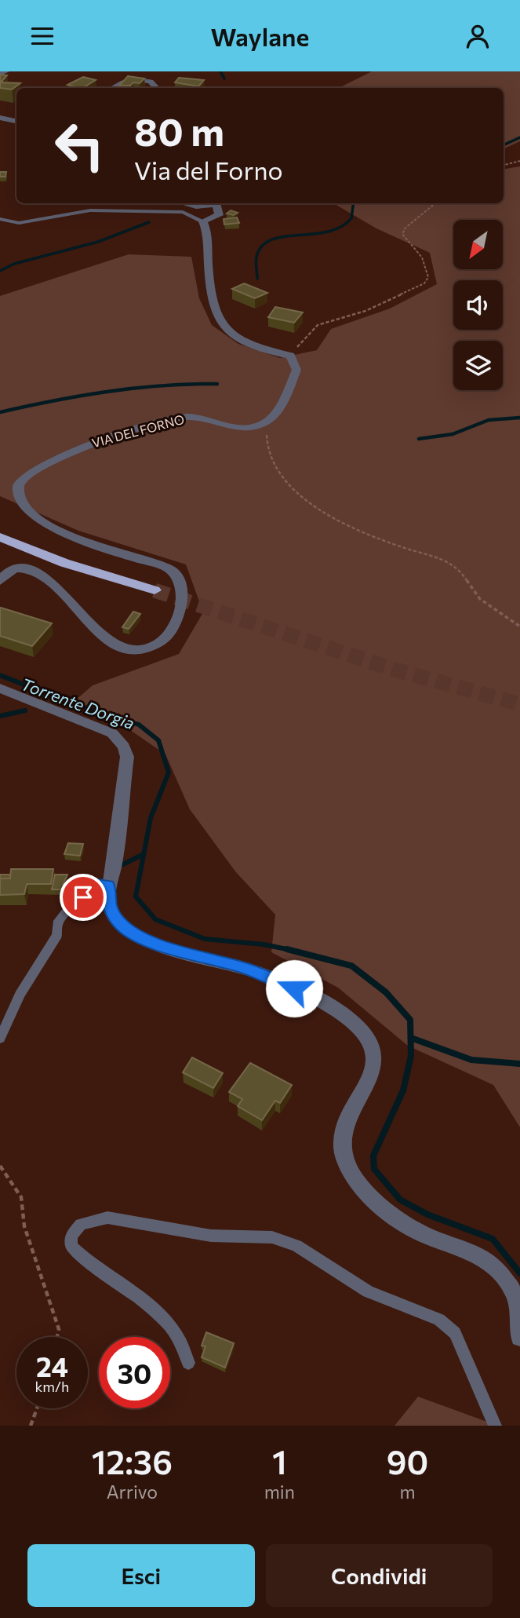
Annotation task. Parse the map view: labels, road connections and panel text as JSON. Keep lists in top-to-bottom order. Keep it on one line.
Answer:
{"streets":{"street":["VIA DEL FORNO"]},"water":["Torrente Dorgia"],"north":"bottom left","page":{"header":"Waylane","turn":["80 m","Via del Forno"],"speed":"24 km/h","limit":"30","eta":["12:36","Arrivo","1","min","90","m"],"buttons":["Esci","Condividi"]}}
